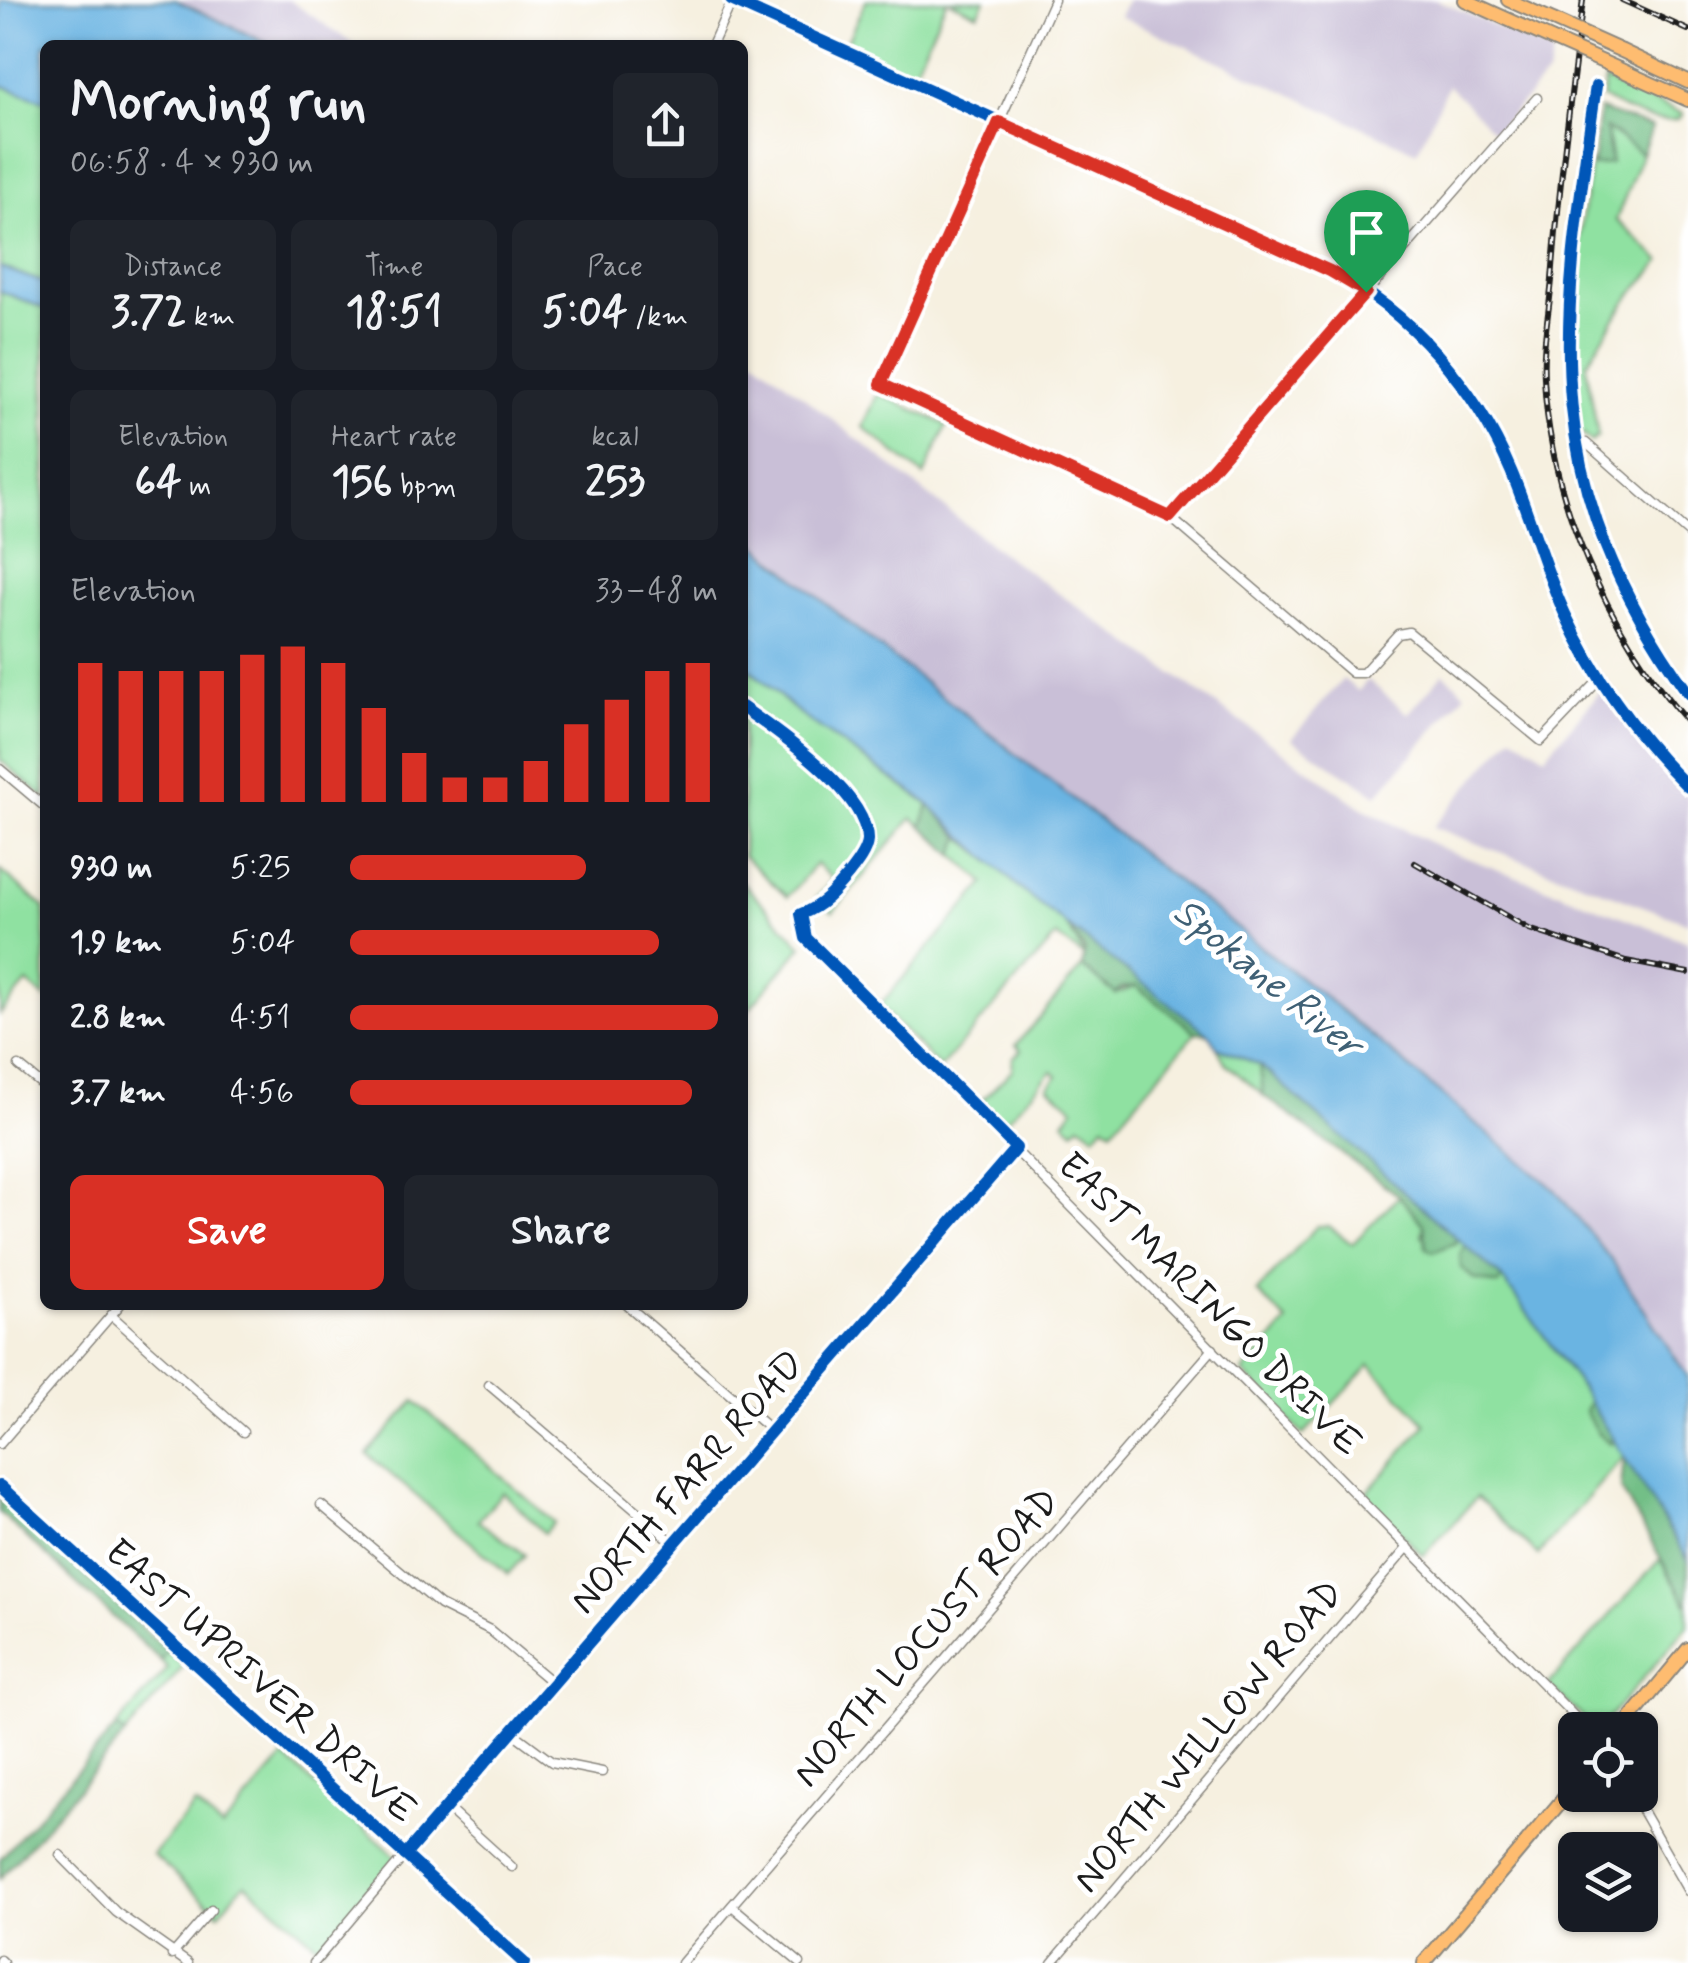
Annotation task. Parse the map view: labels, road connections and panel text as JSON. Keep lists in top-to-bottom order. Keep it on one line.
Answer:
{"streets":{"street":["EAST MARINGO DRIVE","NORTH FARR ROAD","NORTH LOCUST ROAD","EAST UPRIVER DRIVE","NORTH WILLOW ROAD"]},"crossings":[["EAST MARINGO DRIVE","NORTH FARR ROAD"],["EAST MARINGO DRIVE","NORTH LOCUST ROAD"],["EAST MARINGO DRIVE","NORTH WILLOW ROAD"],["NORTH FARR ROAD","EAST UPRIVER DRIVE"]],"water":["Spokane River"],"page":{"heading":["Morning run","06:58 · 4 × 930 m"],"stats":[["Distance","3.72 km"],["Time","18:51"],["Pace","5:04 /km"],["Elevation","64 m"],["Heart rate","156 bpm"],["kcal","253"]],"chart":["Elevation","33–48 m"],"list":[{"name":"930 m","note":"5:25"},{"name":"1.9 km","note":"5:04"},{"name":"2.8 km","note":"4:51"},{"name":"3.7 km","note":"4:56"}],"buttons":["Save","Share"]}}
